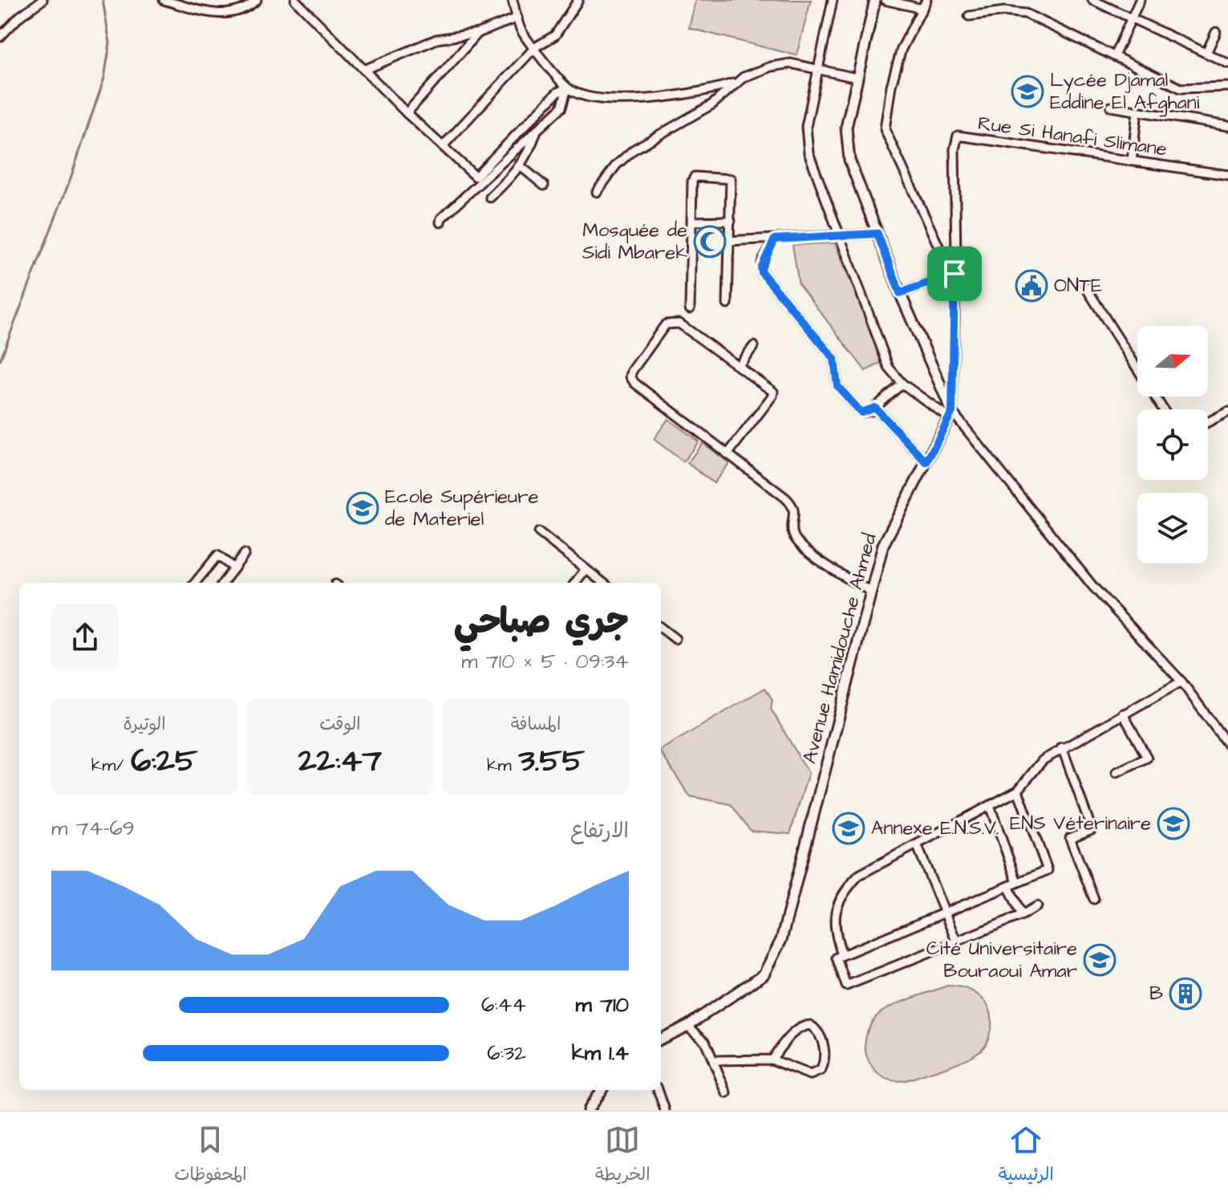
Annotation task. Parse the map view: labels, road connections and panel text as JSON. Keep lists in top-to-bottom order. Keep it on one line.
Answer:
{"streets":{"main road":["Avenue Hamidouche Ahmed"],"street":["Rue Si Hanafi Slimane"]},"crossings":[["Rue Si Hanafi Slimane","Avenue Hamidouche Ahmed"]],"places":{"school or university":["Lycée Djamal Eddine El Afghani","Ecole Supérieure de Materiel","ENS Véterinaire","Annexe E.N.S.V.","Cité Universitaire Bouraoui Amar"],"mosque":["Mosquée de Sidi Mbarek"],"public building":["ONTE"],"building":["B"]},"north":"right","page":{"heading":["جري صباحي","09:34 · 5 × 710 m"],"stats":[["المسافة","3.55 km"],["الوقت","22:47"],["الوتيرة","6:25 /km"]],"chart":["الارتفاع","69–74 m"],"list":[{"name":"710 m","note":"6:44"},{"name":"1.4 km","note":"6:32"}],"tabs":["الرئيسية","الخريطة","المحفوظات"]}}
